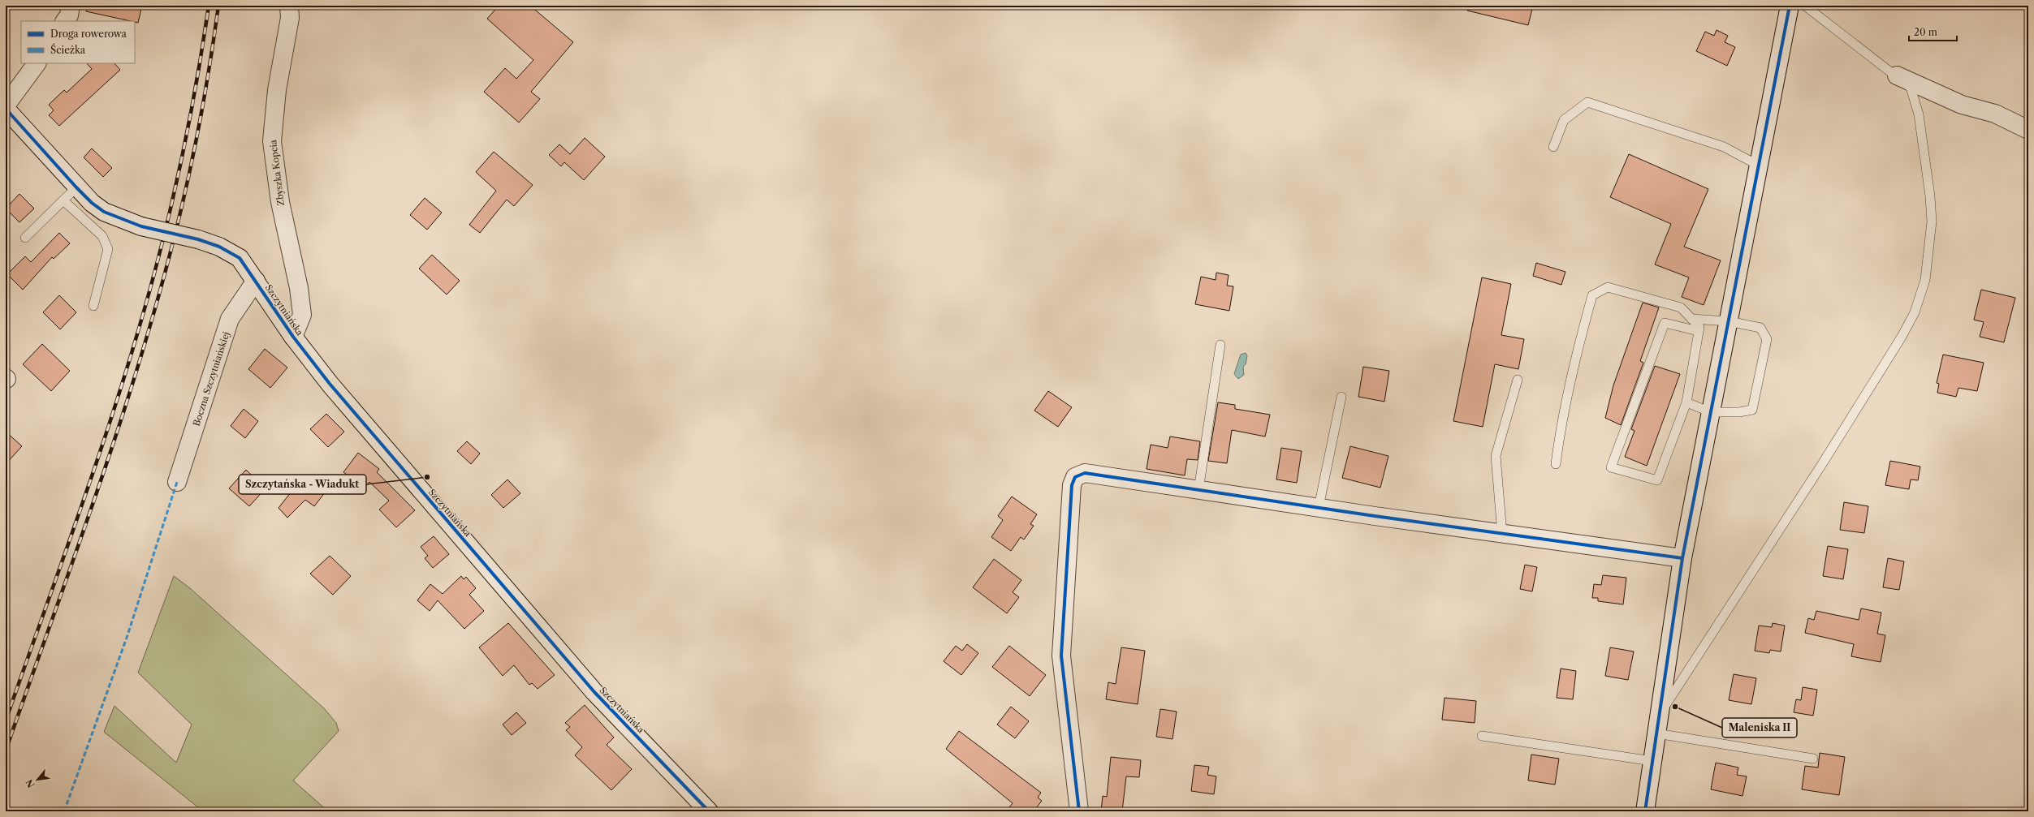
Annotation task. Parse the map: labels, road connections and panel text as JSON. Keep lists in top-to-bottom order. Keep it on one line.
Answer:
{"streets":{"street":["Zbyszka Kopcia","Szczytniańska","Boczna Szczytniańskiej"]},"crossings":[["Zbyszka Kopcia","Szczytniańska"],["Szczytniańska","Boczna Szczytniańskiej"]],"places":["Szczytańska - Wiadukt","Maleniska II"],"legend":["Droga rowerowa","Ścieżka"],"scale_bar":"20 m","north":"bottom left"}
